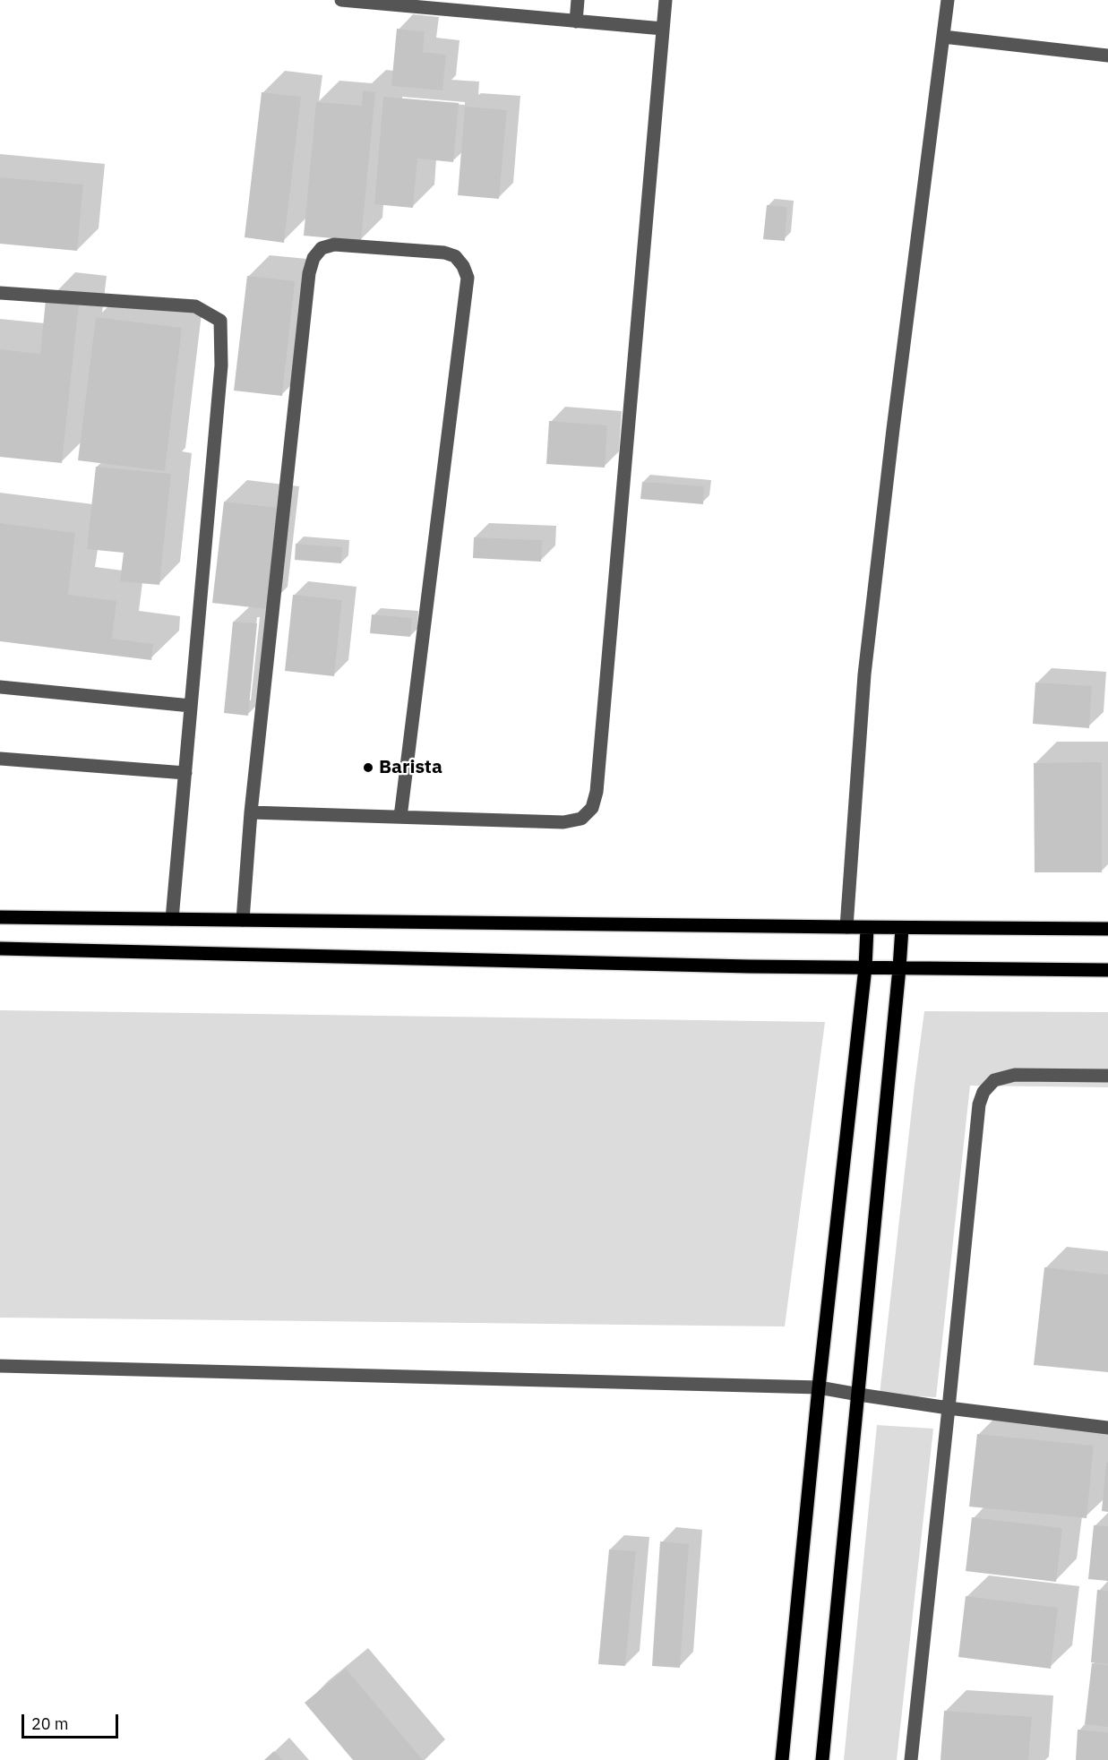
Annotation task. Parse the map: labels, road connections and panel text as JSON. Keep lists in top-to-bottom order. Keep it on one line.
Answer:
{"places":["Barista"],"scale_bar":"20 m"}
